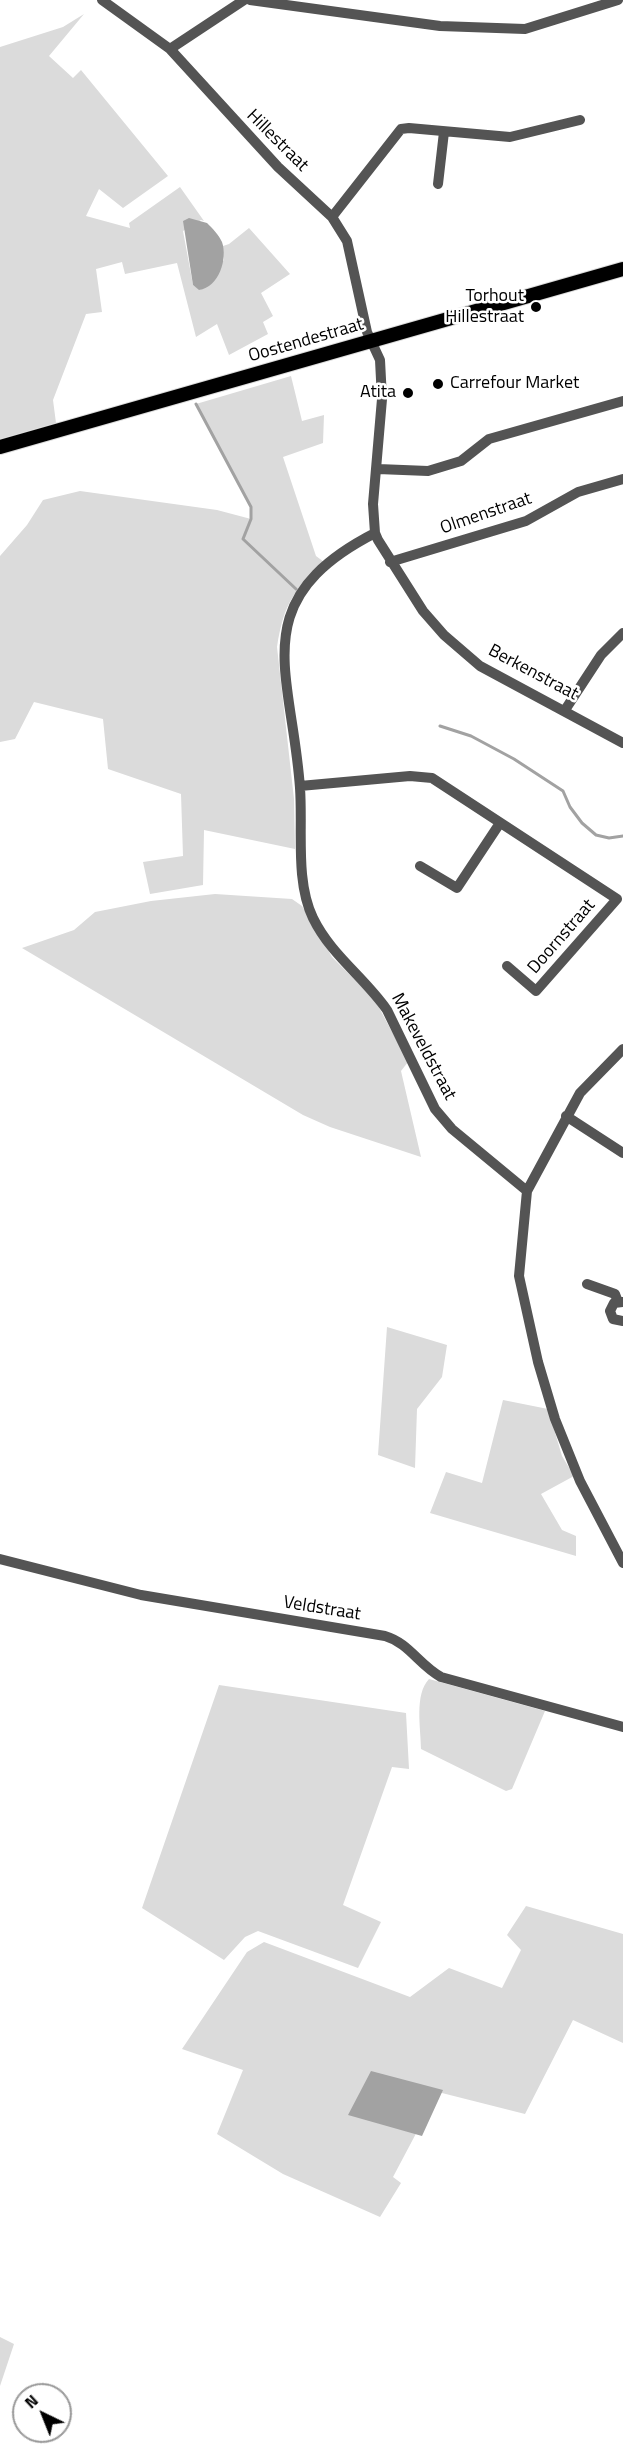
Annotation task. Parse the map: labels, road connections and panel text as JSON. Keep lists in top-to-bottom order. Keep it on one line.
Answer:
{"streets":{"main road":["Oostendestraat"],"street":["Hillestraat","Olmenstraat","Berkenstraat","Doornstraat","Makeveldstraat","Veldstraat"]},"crossings":[["Hillestraat","Oostendestraat"],["Olmenstraat","Berkenstraat"],["Berkenstraat","Makeveldstraat"],["Doornstraat","Makeveldstraat"]],"places":["Torhout Hillestraat","Carrefour Market","Atita"],"north":"top left"}
